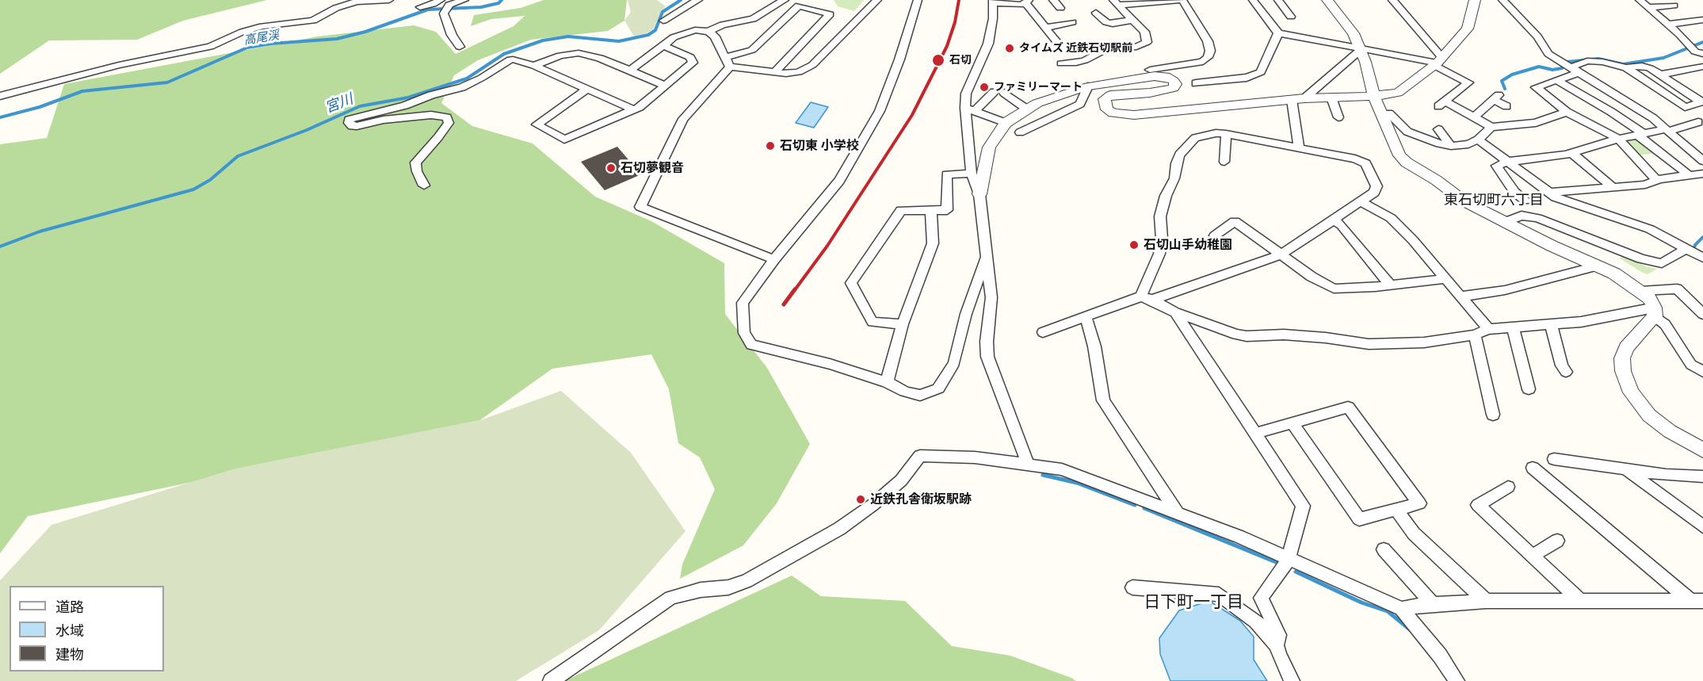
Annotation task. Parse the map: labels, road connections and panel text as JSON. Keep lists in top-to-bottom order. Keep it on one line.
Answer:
{"districts":["東石切町六丁目","日下町一丁目"],"water":["高尾渓","宮川"],"places":["タイムズ 近鉄石切駅前","石切","ファミリーマート","石切東 小学校","石切夢観音","石切山手幼稚園","近鉄孔舎衛坂駅跡"],"legend":["道路","水域","建物"]}
